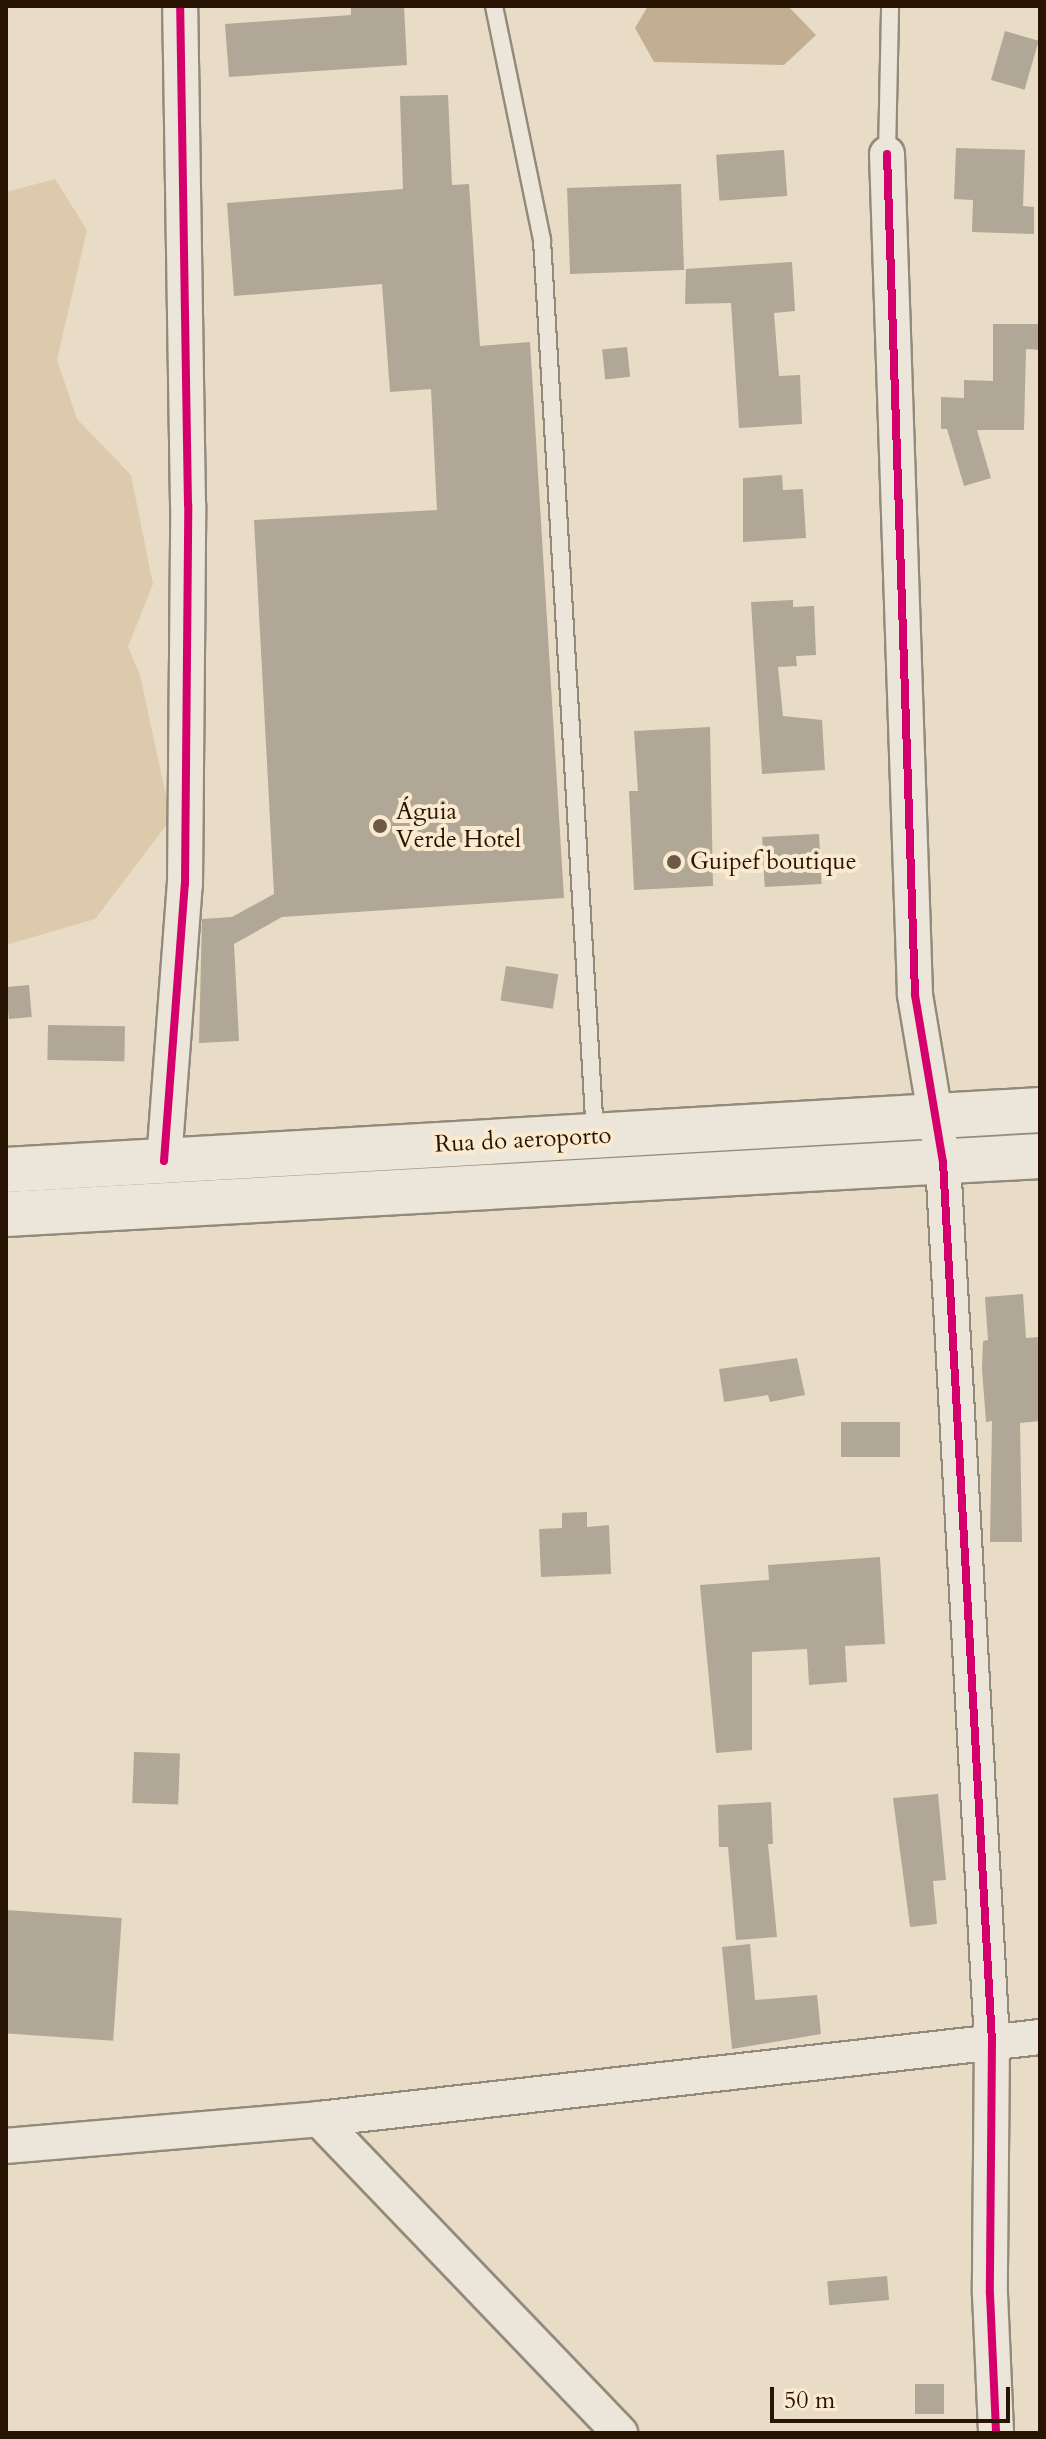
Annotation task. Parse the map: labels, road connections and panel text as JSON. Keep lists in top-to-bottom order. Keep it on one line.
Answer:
{"streets":{"main road":["Rua do aeroporto"]},"places":["Águia Verde Hotel","Guipef boutique"],"scale_bar":"50 m"}
